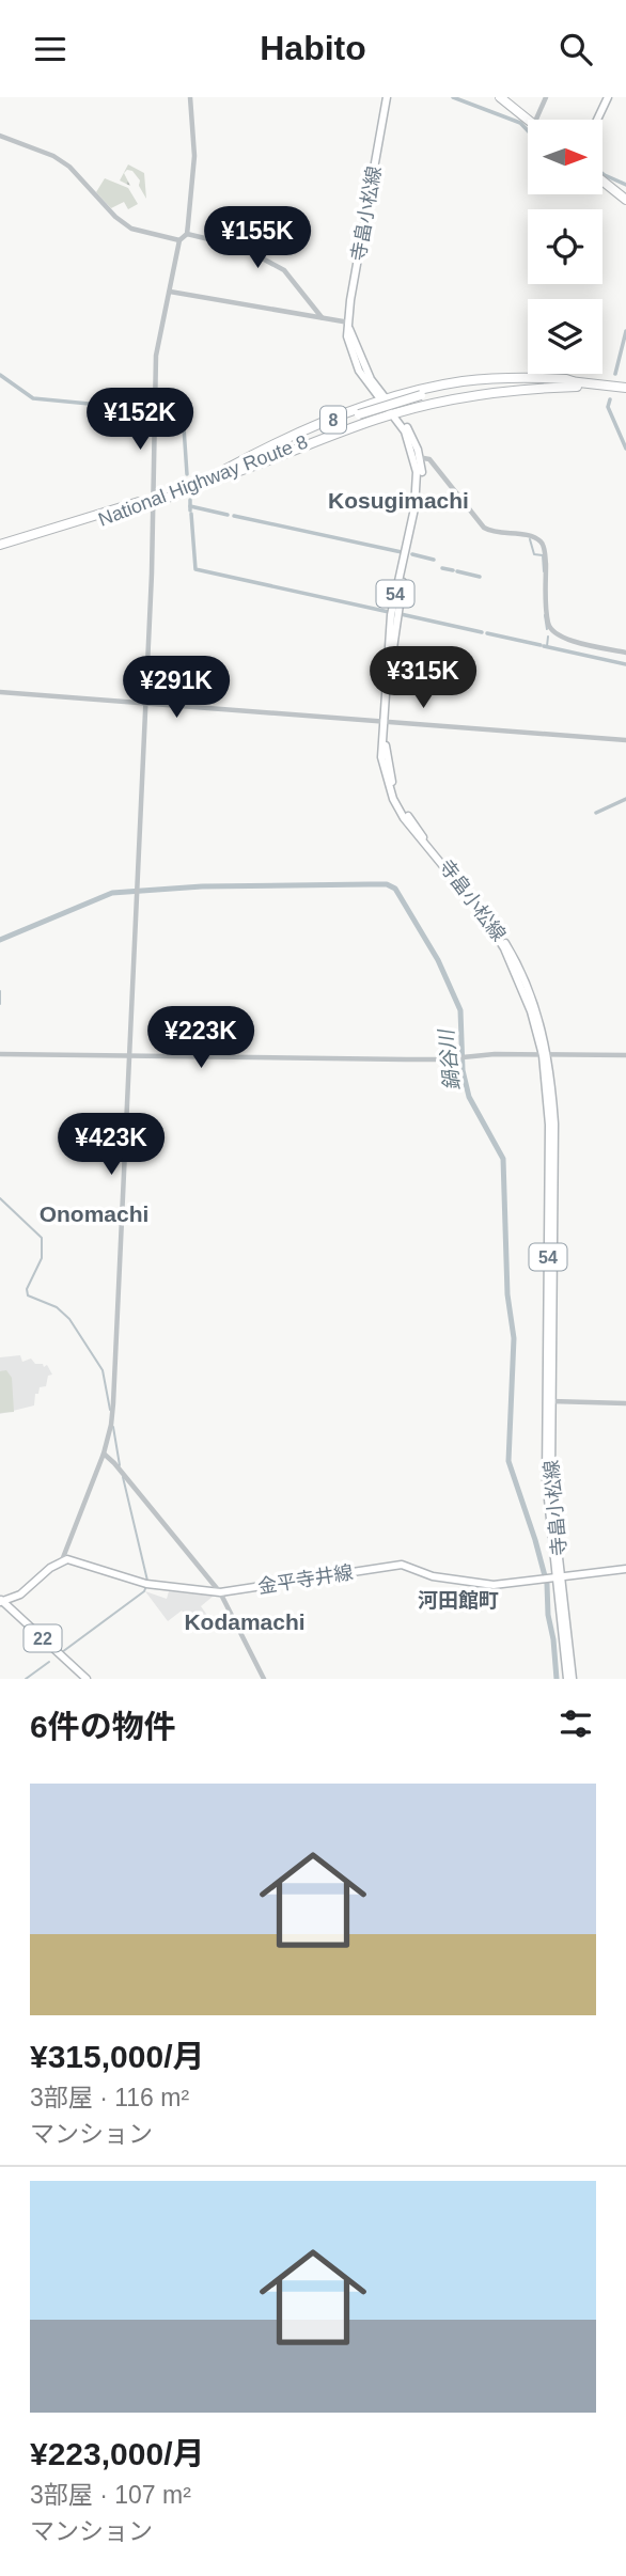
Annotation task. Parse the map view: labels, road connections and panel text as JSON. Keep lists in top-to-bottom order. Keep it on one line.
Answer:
{"streets":{"highway":["8","National Highway Route 8"],"main road":["寺畠小松線","54","金平寺井線","22"]},"crossings":[["寺畠小松線","8"],["寺畠小松線","金平寺井線"],["8","National Highway Route 8"]],"districts":["Kosugimachi","Onomachi","河田館町","Kodamachi"],"water":["鍋谷川"],"north":"right","page":{"header":"Habito","price":["¥155K","¥152K","¥315K","¥291K","¥223K","¥423K"],"heading":"6件の物件","list":[{"name":"¥315,000/月","note":"3部屋 · 116 m² · マンション"},{"name":"¥223,000/月","note":"3部屋 · 107 m² · マンション"}]}}
